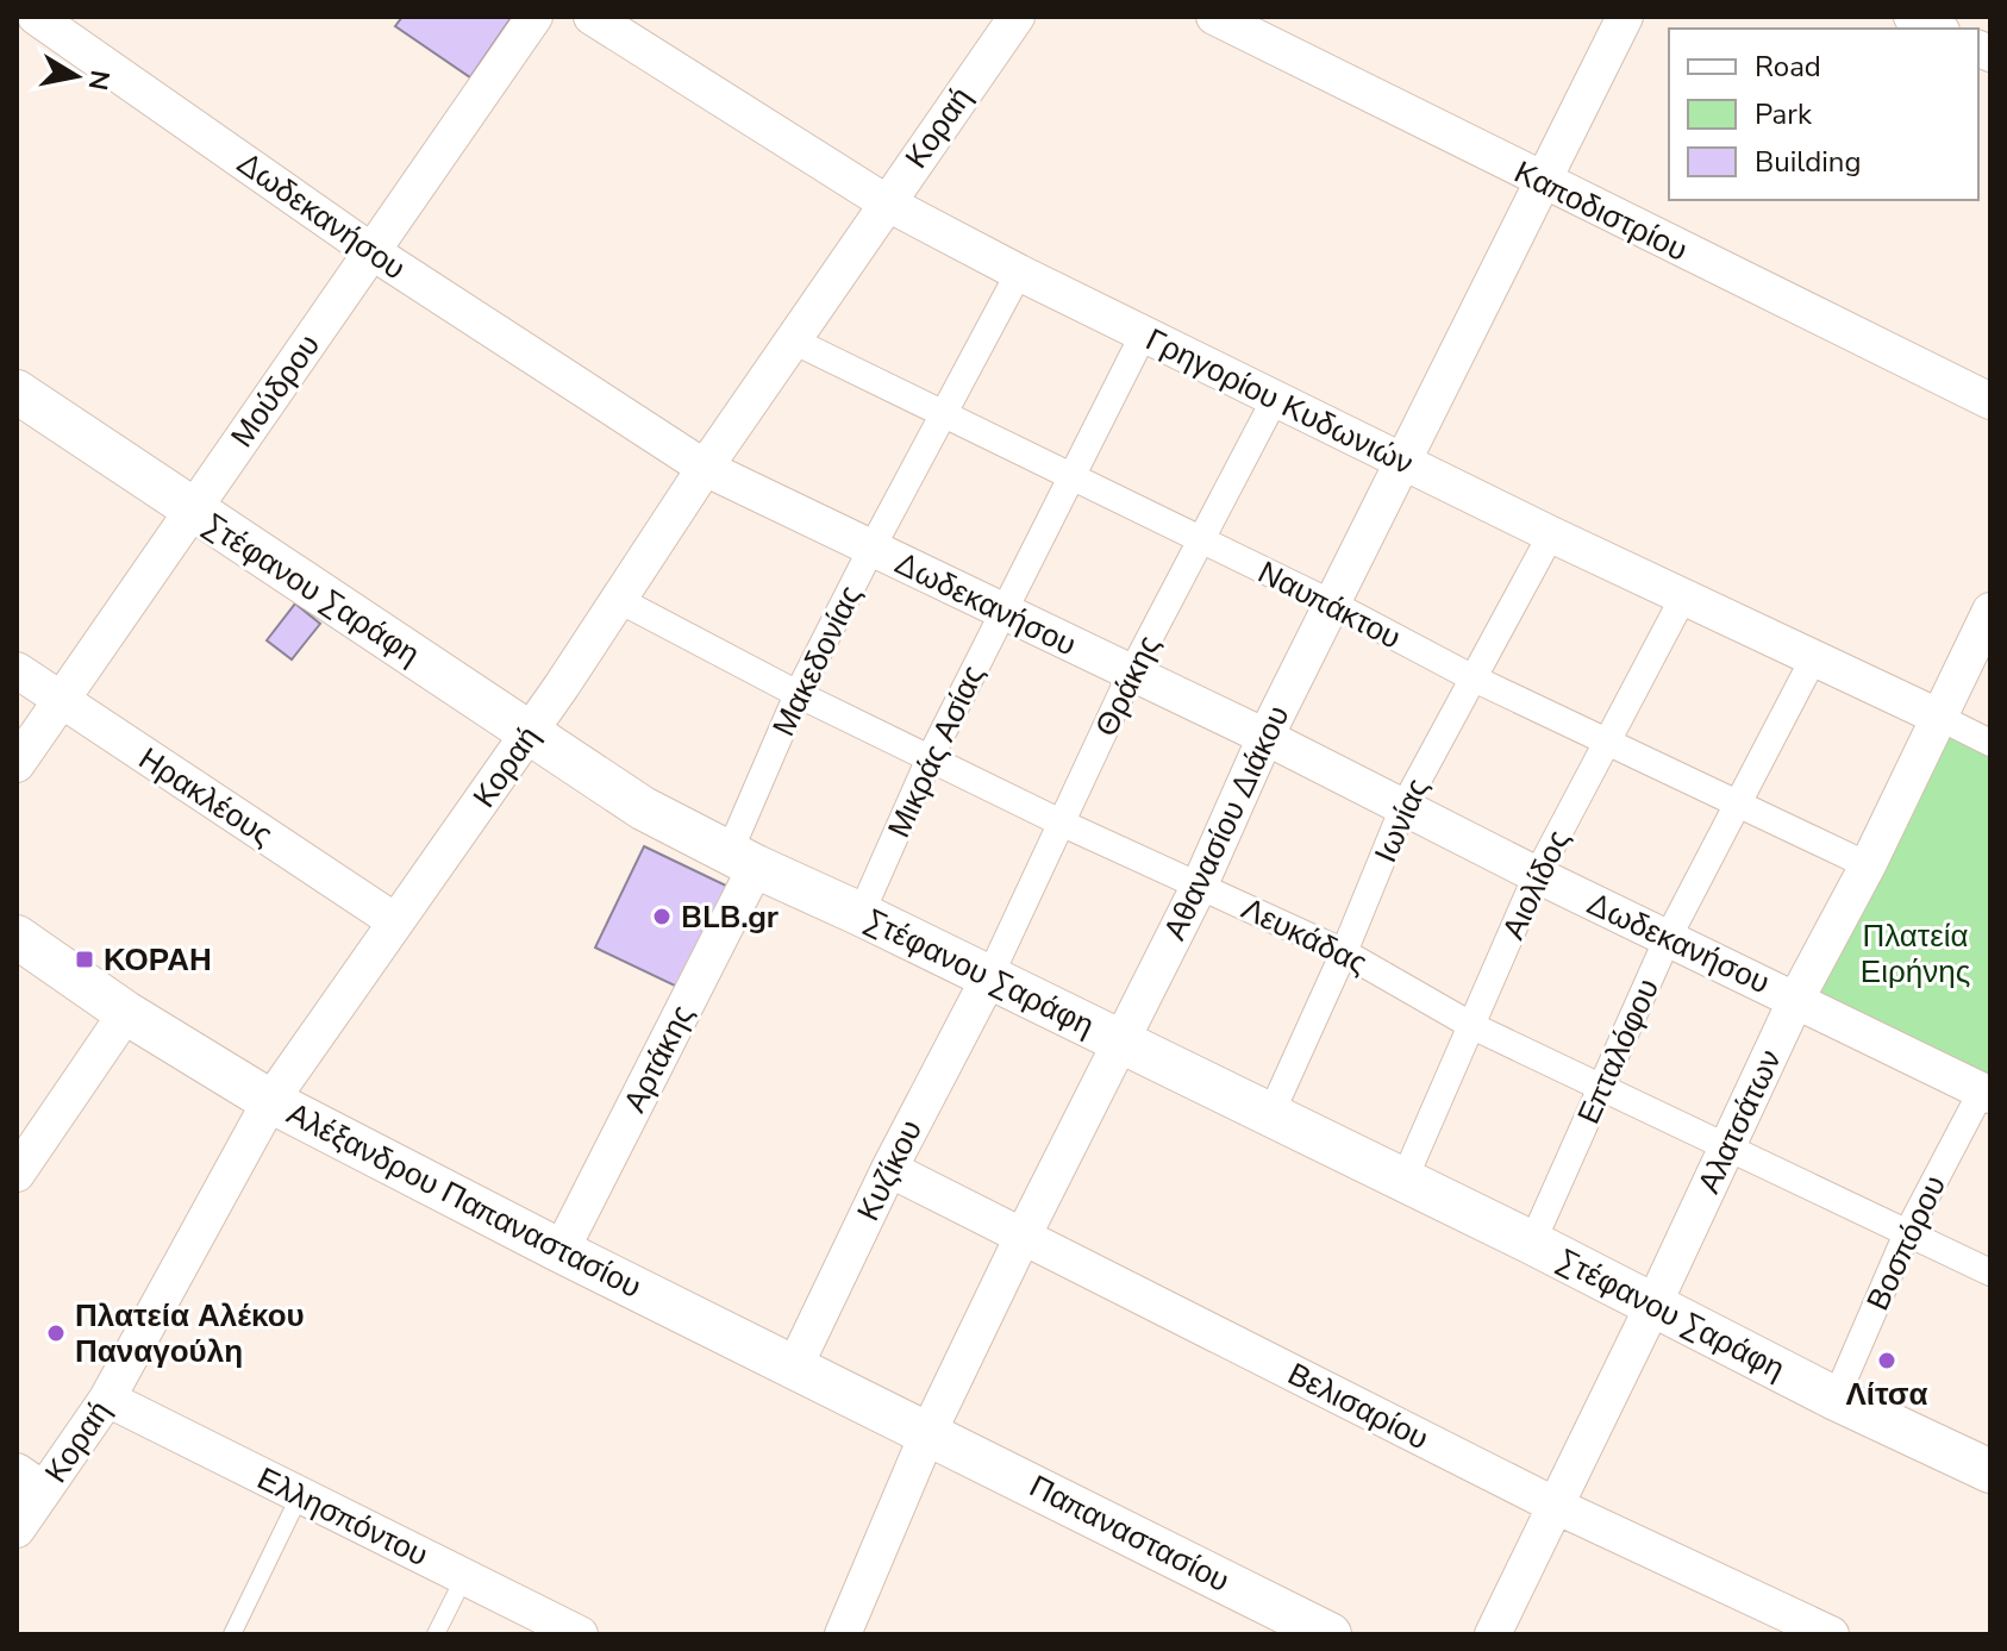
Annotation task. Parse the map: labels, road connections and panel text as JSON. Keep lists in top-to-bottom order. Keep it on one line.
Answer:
{"streets":{"street":["Κοραή","Καποδιστρίου","Δωδεκανήσου","Μούδρου","Γρηγορίου Κυδωνιών","Στέφανου Σαράφη","Ναυπάκτου","Μακεδονίας","Θράκης","Μικράς Ασίας","Ηρακλέους","Ιωνίας","Αθανασίου Διάκου","Αιολίδος","Λευκάδας","Επταλόφου","Αρτάκης","Αλατσάτων","Κυζίκου","Αλέξανδρου Παπαναστασίου","Βοσπόρου","Βελισαρίου","Ελλησπόντου","Παπαναστασίου"]},"crossings":[["Κοραή","Δωδεκανήσου"],["Κοραή","Γρηγορίου Κυδωνιών"],["Κοραή","Στέφανου Σαράφη"],["Κοραή","Ναυπάκτου"],["Κοραή","Ηρακλέους"],["Κοραή","Λευκάδας"],["Κοραή","Αλέξανδρου Παπαναστασίου"],["Κοραή","Ελλησπόντου"],["Καποδιστρίου","Αθανασίου Διάκου"],["Δωδεκανήσου","Μούδρου"],["Δωδεκανήσου","Μακεδονίας"],["Δωδεκανήσου","Θράκης"],["Δωδεκανήσου","Μικράς Ασίας"],["Δωδεκανήσου","Ιωνίας"],["Δωδεκανήσου","Αθανασίου Διάκου"],["Δωδεκανήσου","Αιολίδος"],["Δωδεκανήσου","Επταλόφου"],["Δωδεκανήσου","Αλατσάτων"],["Δωδεκανήσου","Βοσπόρου"],["Μούδρου","Στέφανου Σαράφη"],["Μούδρου","Ηρακλέους"],["Γρηγορίου Κυδωνιών","Μακεδονίας"],["Γρηγορίου Κυδωνιών","Θράκης"],["Γρηγορίου Κυδωνιών","Μικράς Ασίας"],["Γρηγορίου Κυδωνιών","Ιωνίας"],["Γρηγορίου Κυδωνιών","Αθανασίου Διάκου"],["Γρηγορίου Κυδωνιών","Αιολίδος"],["Γρηγορίου Κυδωνιών","Επταλόφου"],["Γρηγορίου Κυδωνιών","Αλατσάτων"],["Στέφανου Σαράφη","Μακεδονίας"],["Στέφανου Σαράφη","Θράκης"],["Στέφανου Σαράφη","Μικράς Ασίας"],["Στέφανου Σαράφη","Ιωνίας"],["Στέφανου Σαράφη","Αθανασίου Διάκου"],["Στέφανου Σαράφη","Αιολίδος"],["Στέφανου Σαράφη","Επταλόφου"],["Στέφανου Σαράφη","Αρτάκης"],["Στέφανου Σαράφη","Αλατσάτων"],["Στέφανου Σαράφη","Κυζίκου"],["Στέφανου Σαράφη","Βοσπόρου"],["Ναυπάκτου","Μακεδονίας"],["Ναυπάκτου","Θράκης"],["Ναυπάκτου","Μικράς Ασίας"],["Ναυπάκτου","Ιωνίας"],["Ναυπάκτου","Αθανασίου Διάκου"],["Ναυπάκτου","Αιολίδος"],["Ναυπάκτου","Επταλόφου"],["Ναυπάκτου","Αλατσάτων"],["Μακεδονίας","Λευκάδας"],["Μακεδονίας","Αρτάκης"],["Θράκης","Λευκάδας"],["Θράκης","Κυζίκου"],["Μικράς Ασίας","Λευκάδας"],["Ιωνίας","Λευκάδας"],["Αθανασίου Διάκου","Λευκάδας"],["Αθανασίου Διάκου","Αλέξανδρου Παπαναστασίου"],["Αθανασίου Διάκου","Βελισαρίου"],["Αθανασίου Διάκου","Παπαναστασίου"],["Αιολίδος","Λευκάδας"],["Λευκάδας","Επταλόφου"],["Λευκάδας","Αλατσάτων"],["Λευκάδας","Βοσπόρου"],["Αρτάκης","Αλέξανδρου Παπαναστασίου"],["Αλατσάτων","Βελισαρίου"],["Κυζίκου","Αλέξανδρου Παπαναστασίου"],["Κυζίκου","Βελισαρίου"],["Αλέξανδρου Παπαναστασίου","Παπαναστασίου"]],"parks":["Πλατεία Ειρήνης"],"places":{"other":["BLB.gr","Πλατεία Αλέκου Παναγούλη","Λίτσα"],"transit":["ΚΟΡΑΗ"]},"legend":["Road","Park","Building"],"north":"right"}
